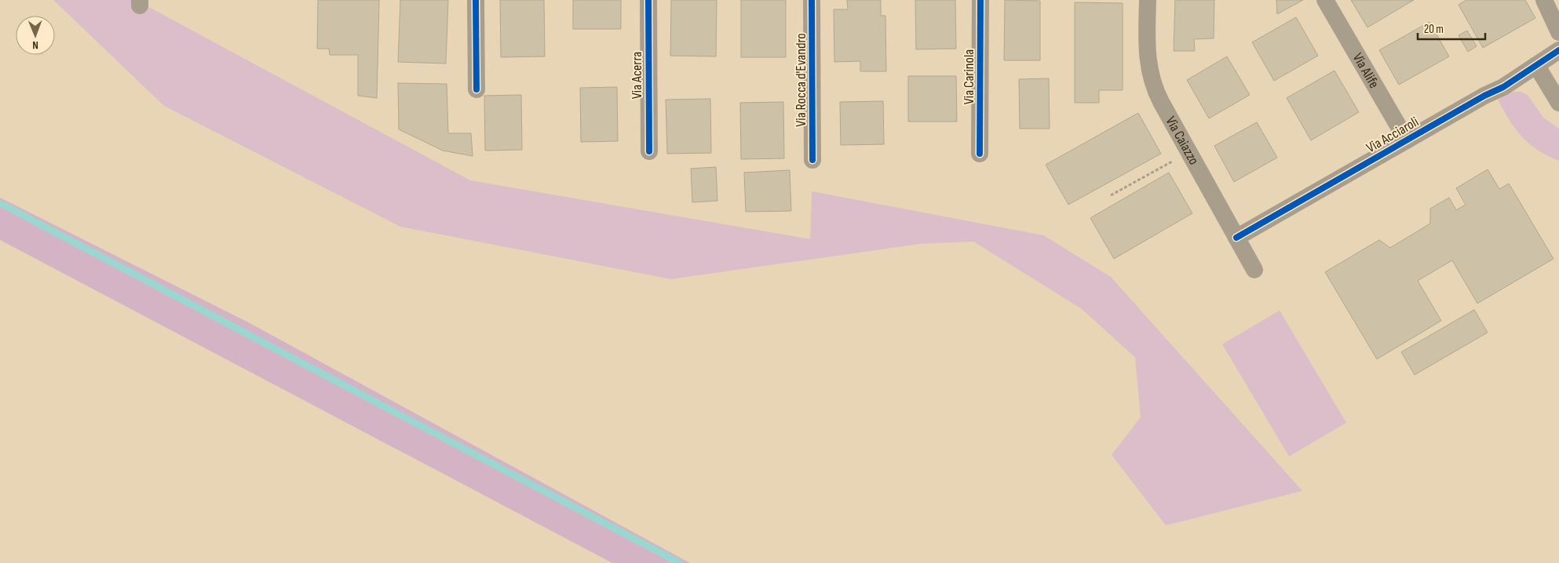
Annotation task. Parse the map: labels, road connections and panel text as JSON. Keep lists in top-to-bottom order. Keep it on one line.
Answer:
{"streets":{"street":["Via Alife","Via Acerra","Via Carinola","Via Rocca d'Evandro","Via Acciaroli","Via Caiazzo"]},"crossings":[["Via Alife","Via Acciaroli"],["Via Acciaroli","Via Caiazzo"]],"scale_bar":"20 m","north":"bottom"}
